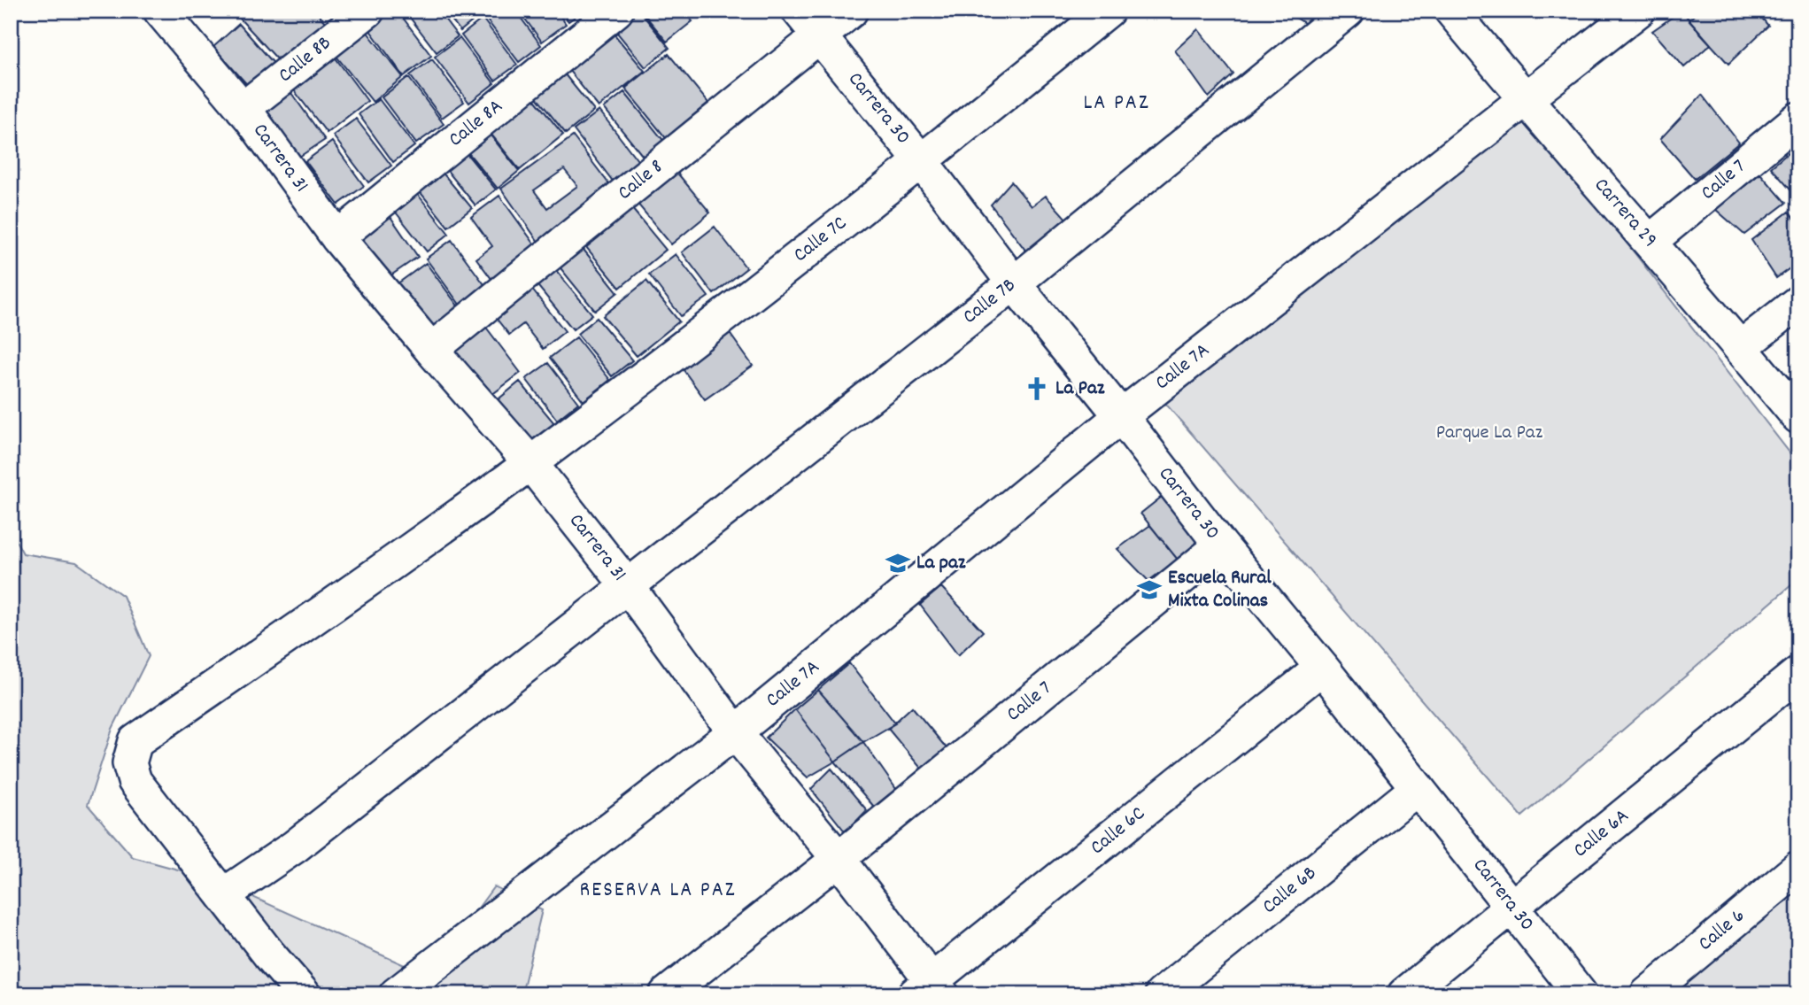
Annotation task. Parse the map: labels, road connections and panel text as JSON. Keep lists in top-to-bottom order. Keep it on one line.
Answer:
{"streets":{"street":["Calle 8B","Carrera 30","Calle 8A","Carrera 31","Calle 8","Calle 7","Carrera 29","Calle 7C","Calle 7B","Calle 7A","Calle 6C","Calle 6A","Calle 6B","Calle 6"]},"crossings":[["Calle 8B","Carrera 31"],["Carrera 30","Calle 8"],["Carrera 30","Calle 7"],["Carrera 30","Calle 7C"],["Carrera 30","Calle 7B"],["Carrera 30","Calle 7A"],["Carrera 30","Calle 6C"],["Carrera 30","Calle 6A"],["Carrera 30","Calle 6B"],["Calle 8A","Carrera 31"],["Carrera 31","Calle 8"],["Carrera 31","Calle 7"],["Carrera 31","Calle 7C"],["Carrera 31","Calle 7B"],["Carrera 31","Calle 7A"],["Carrera 31","Calle 6C"],["Calle 7","Carrera 29"],["Carrera 29","Calle 7A"],["Calle 7C","Calle 7B"]],"districts":["LA PAZ","RESERVA LA PAZ"],"parks":["Parque La Paz"],"places":{"church":["La Paz"],"school or university":["La paz","Escuela Rural Mixta Colinas"]}}
